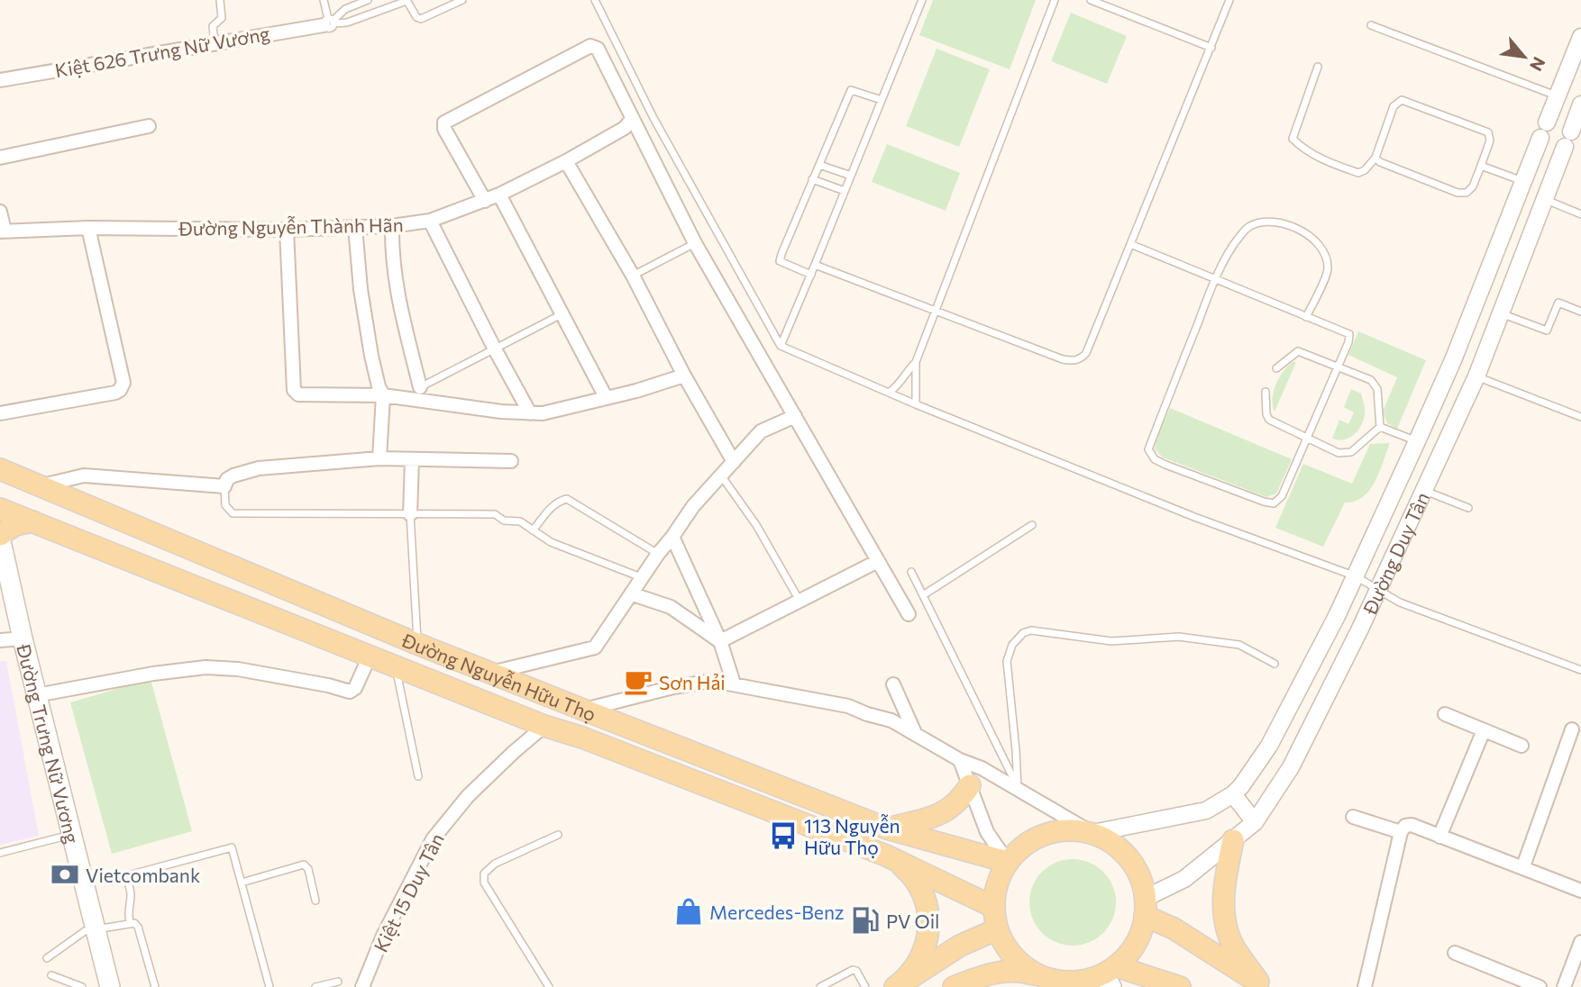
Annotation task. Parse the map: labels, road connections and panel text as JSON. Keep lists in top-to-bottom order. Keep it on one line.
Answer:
{"streets":{"main road":["Đường Nguyễn Hữu Thọ","Đường Trưng Nữ Vương"],"street":["Kiệt 626 Trưng Nữ Vương","Đường Nguyễn Thành Hãn","Đường Duy Tân","Kiệt 15 Duy Tân"]},"crossings":[["Đường Duy Tân","Đường Nguyễn Hữu Thọ"],["Đường Nguyễn Hữu Thọ","Kiệt 15 Duy Tân"]],"places":{"cafe":["Sơn Hải"],"bus stop":["113 Nguyễn Hữu Thọ"],"bank":["Vietcombank"],"shop":["Mercedes-Benz"],"fuel station":["PV Oil"]},"north":"bottom right"}
